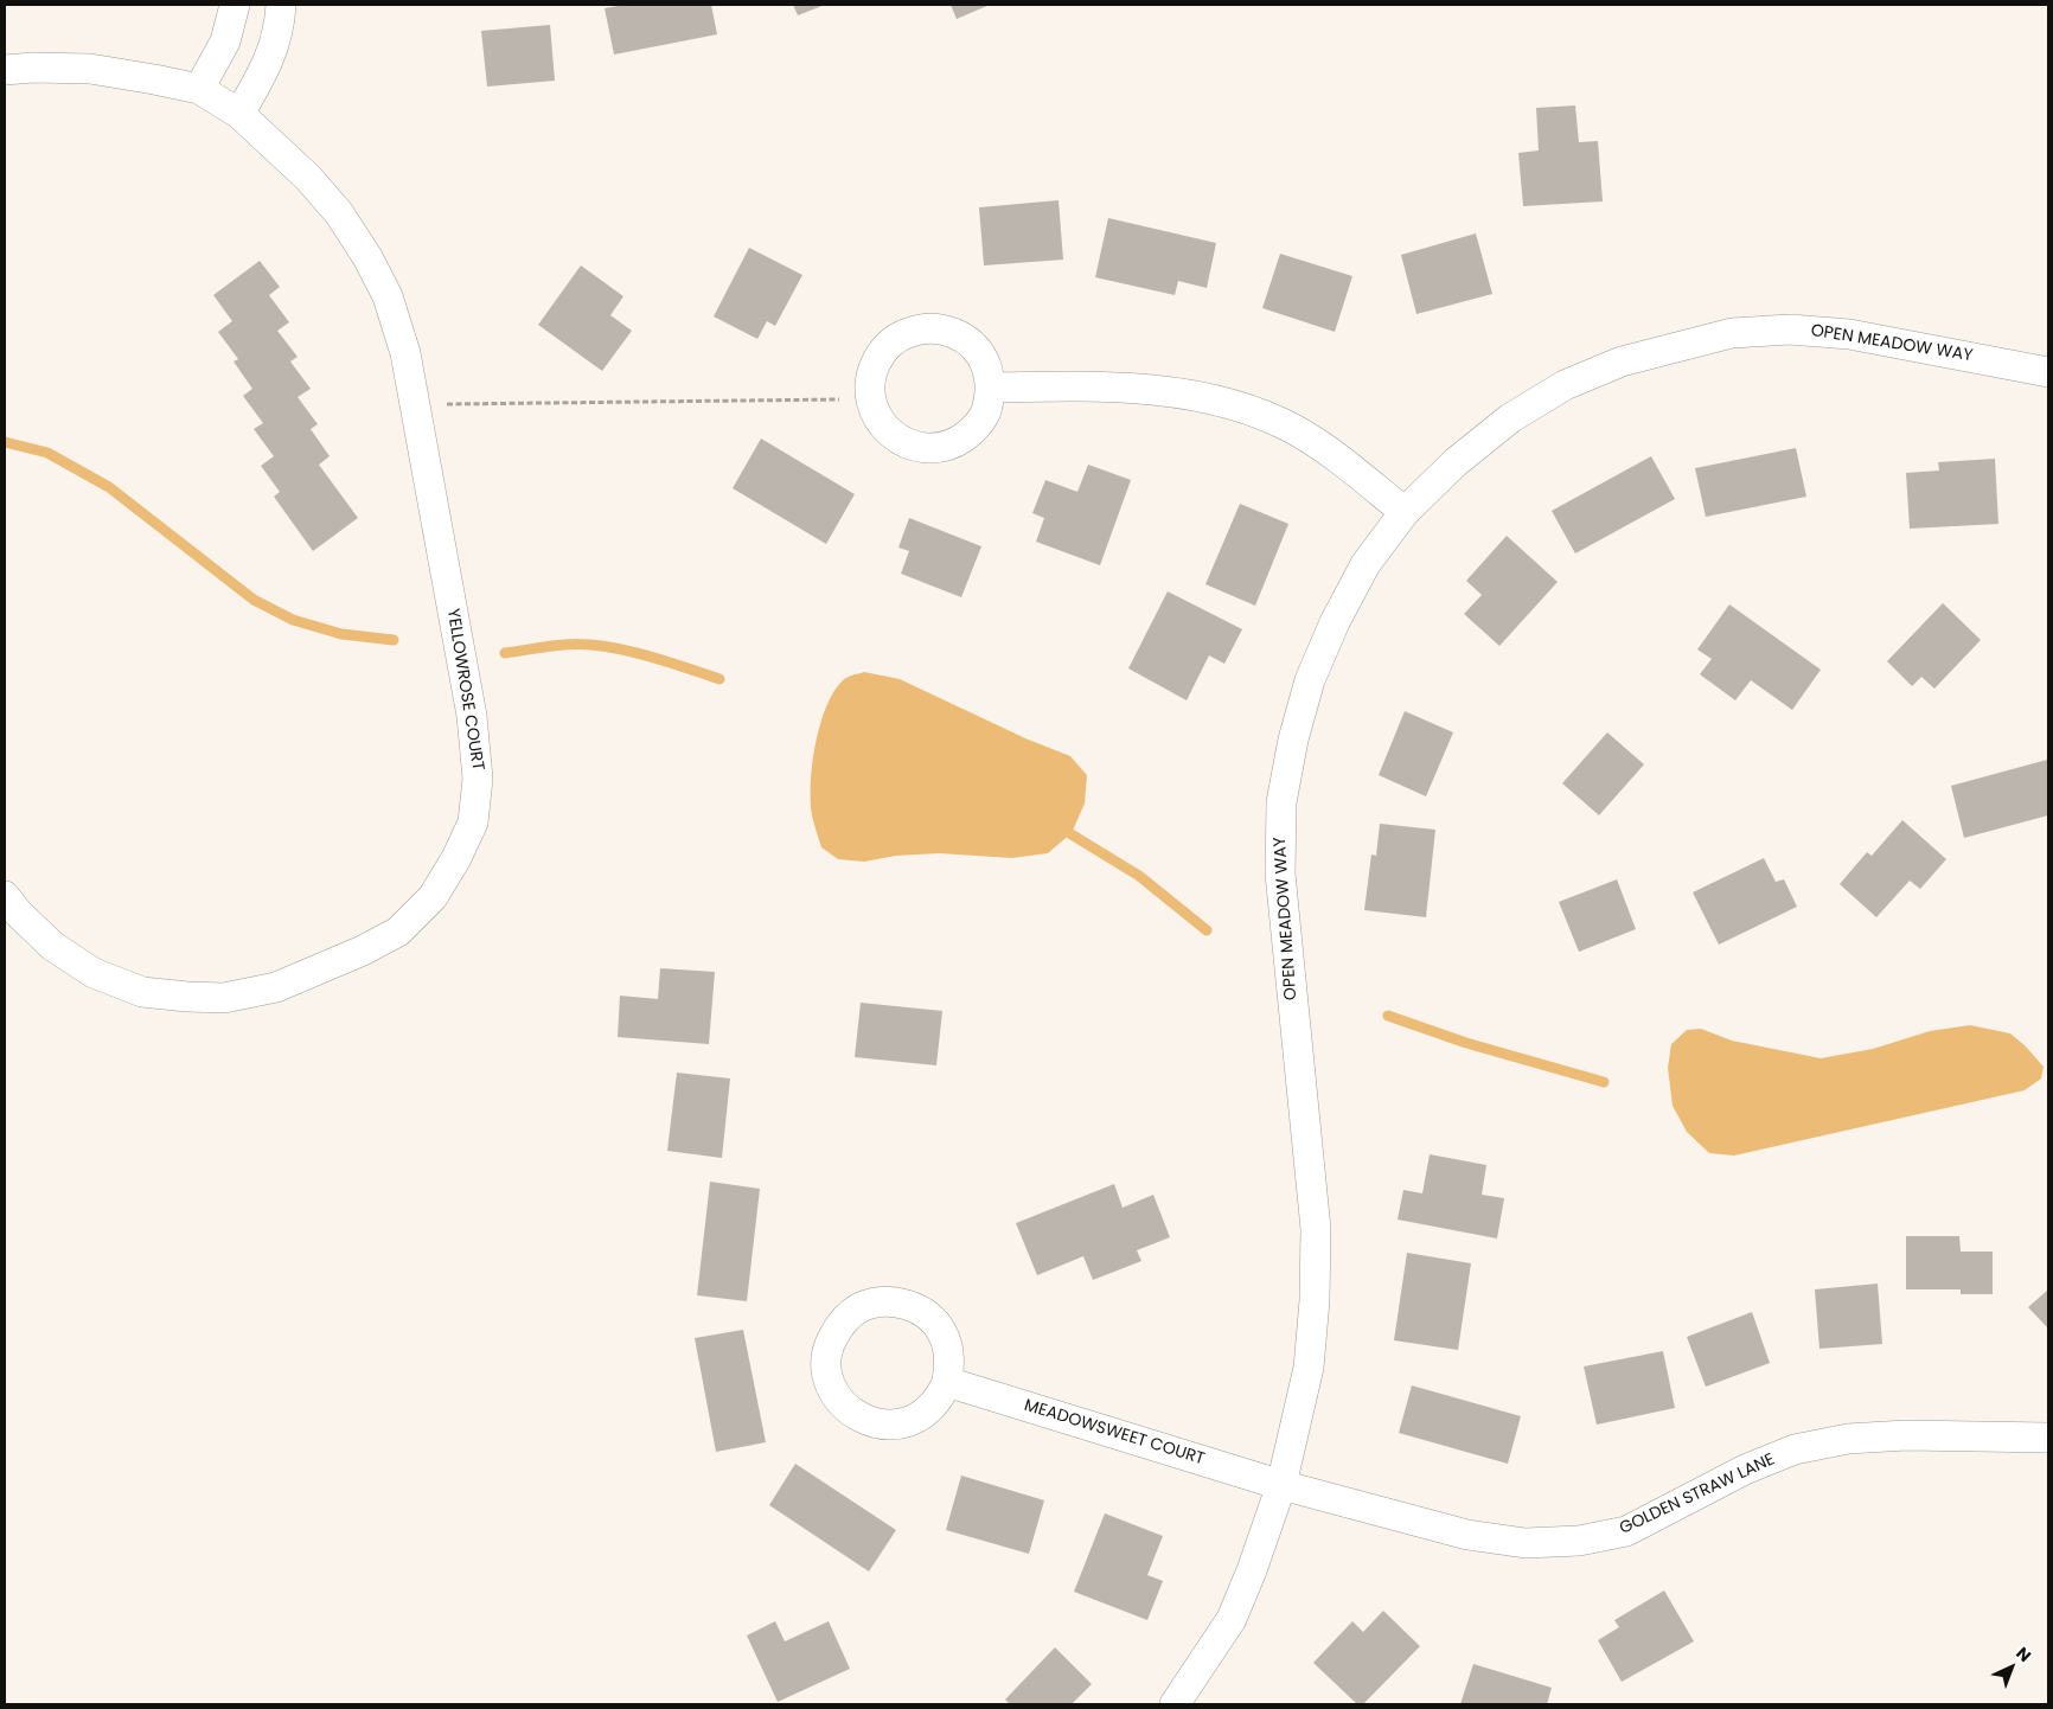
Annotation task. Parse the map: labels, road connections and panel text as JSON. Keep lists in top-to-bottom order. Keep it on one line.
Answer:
{"streets":{"street":["OPEN MEADOW WAY","YELLOWROSE COURT","MEADOWSWEET COURT","GOLDEN STRAW LANE"]},"crossings":[["OPEN MEADOW WAY","MEADOWSWEET COURT"],["OPEN MEADOW WAY","GOLDEN STRAW LANE"],["MEADOWSWEET COURT","GOLDEN STRAW LANE"]],"north":"top right"}
